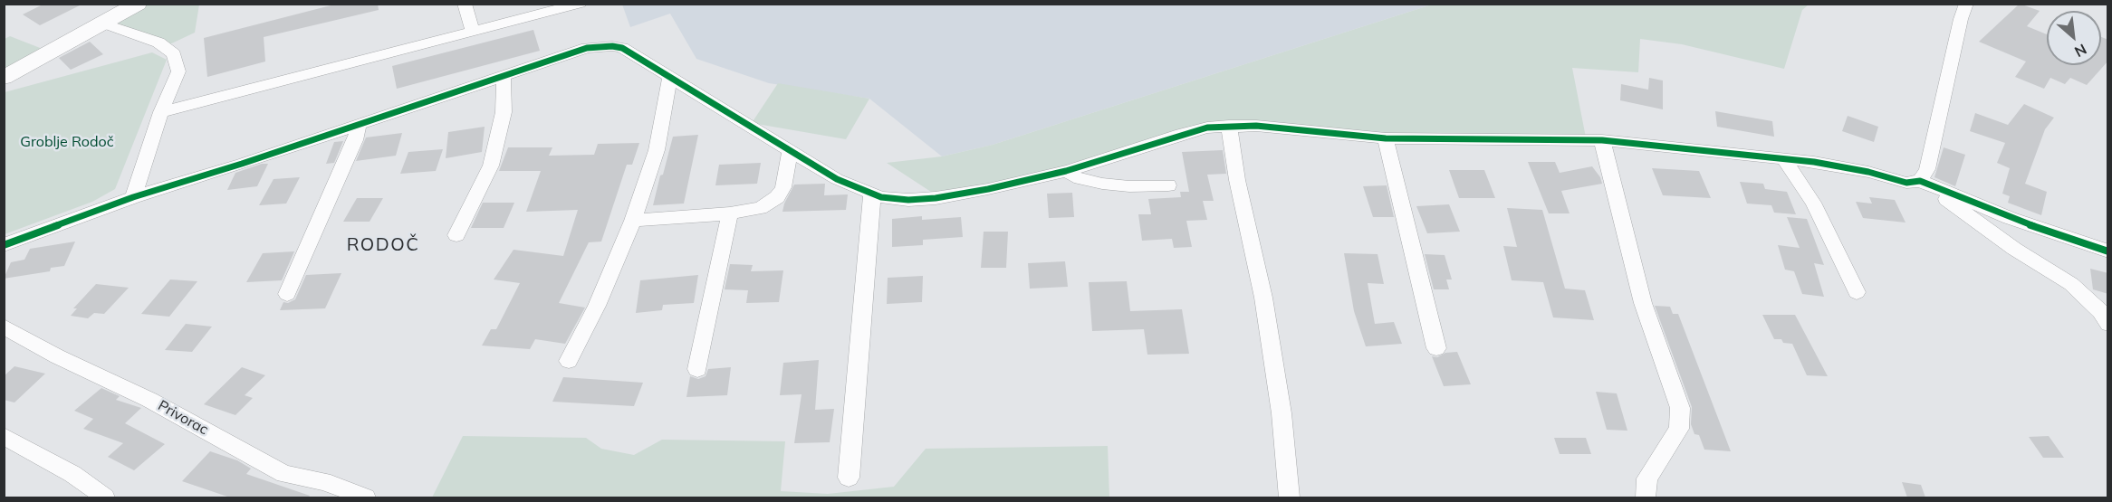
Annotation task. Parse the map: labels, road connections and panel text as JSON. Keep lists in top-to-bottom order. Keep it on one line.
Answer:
{"streets":{"street":["Privorac"]},"districts":["RODOČ"],"parks":["Groblje Rodoč"],"north":"bottom right"}
